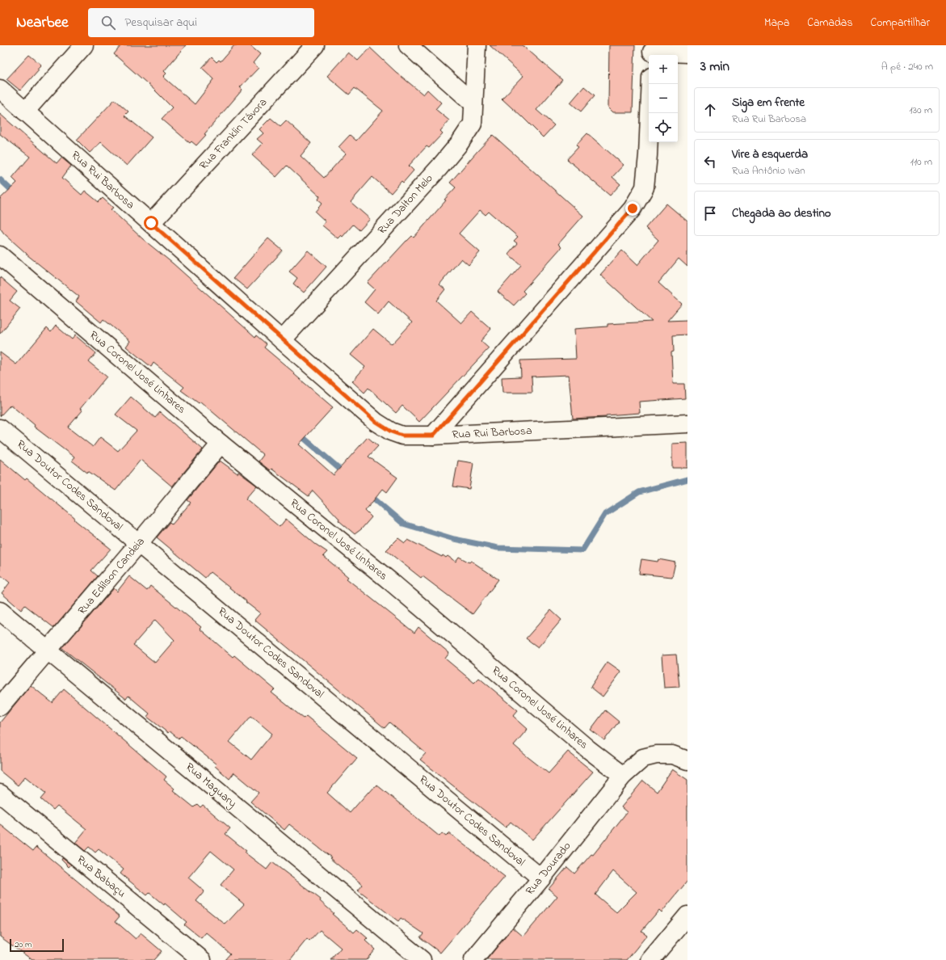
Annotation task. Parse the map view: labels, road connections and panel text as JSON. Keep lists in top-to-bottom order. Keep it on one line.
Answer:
{"streets":{"street":["Rua Franklin Távora","Rua Rui Barbosa","Rua Dalton Melo","Rua Coronel José Linhares","Rua Doutor Codes Sandoval","Rua Edílson Candeia","Rua Maguary","Rua Dourado","Rua Babaçu"]},"crossings":[["Rua Franklin Távora","Rua Rui Barbosa"],["Rua Rui Barbosa","Rua Dalton Melo"],["Rua Coronel José Linhares","Rua Edílson Candeia"],["Rua Coronel José Linhares","Rua Dourado"],["Rua Doutor Codes Sandoval","Rua Edílson Candeia"],["Rua Doutor Codes Sandoval","Rua Dourado"],["Rua Edílson Candeia","Rua Maguary"]],"scale_bar":"20 m","page":{"header":"Nearbee","search":"Pesquisar aqui","nav":["Mapa","Camadas","Compartilhar"],"heading":["3 min","A pé · 240 m"],"map_buttons":["+","−"],"list":[["Siga em frente","Rua Rui Barbosa","130 m"],["Vire à esquerda","Rua Antônio Ivan","110 m"],"Chegada ao destino"],"scale":"20 m"}}
